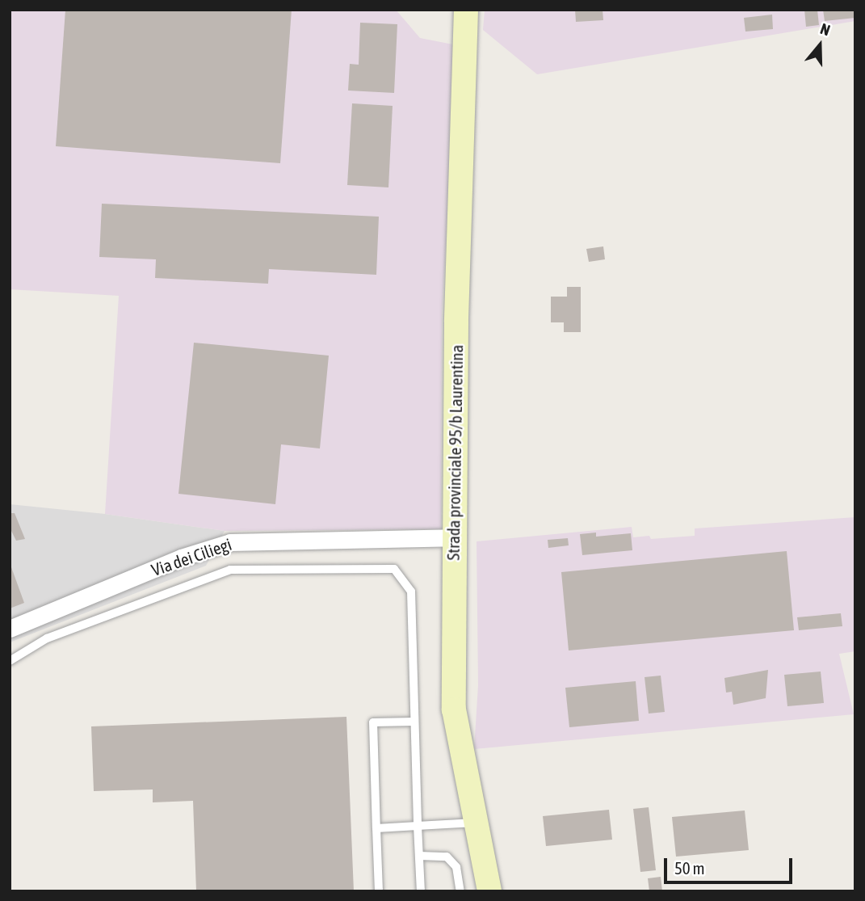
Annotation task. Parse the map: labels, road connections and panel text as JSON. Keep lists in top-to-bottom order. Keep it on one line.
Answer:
{"streets":{"main road":["Strada provinciale 95/b Laurentina"],"street":["Via dei Ciliegi"]},"crossings":[["Strada provinciale 95/b Laurentina","Via dei Ciliegi"]],"scale_bar":"50 m","north":"top"}
